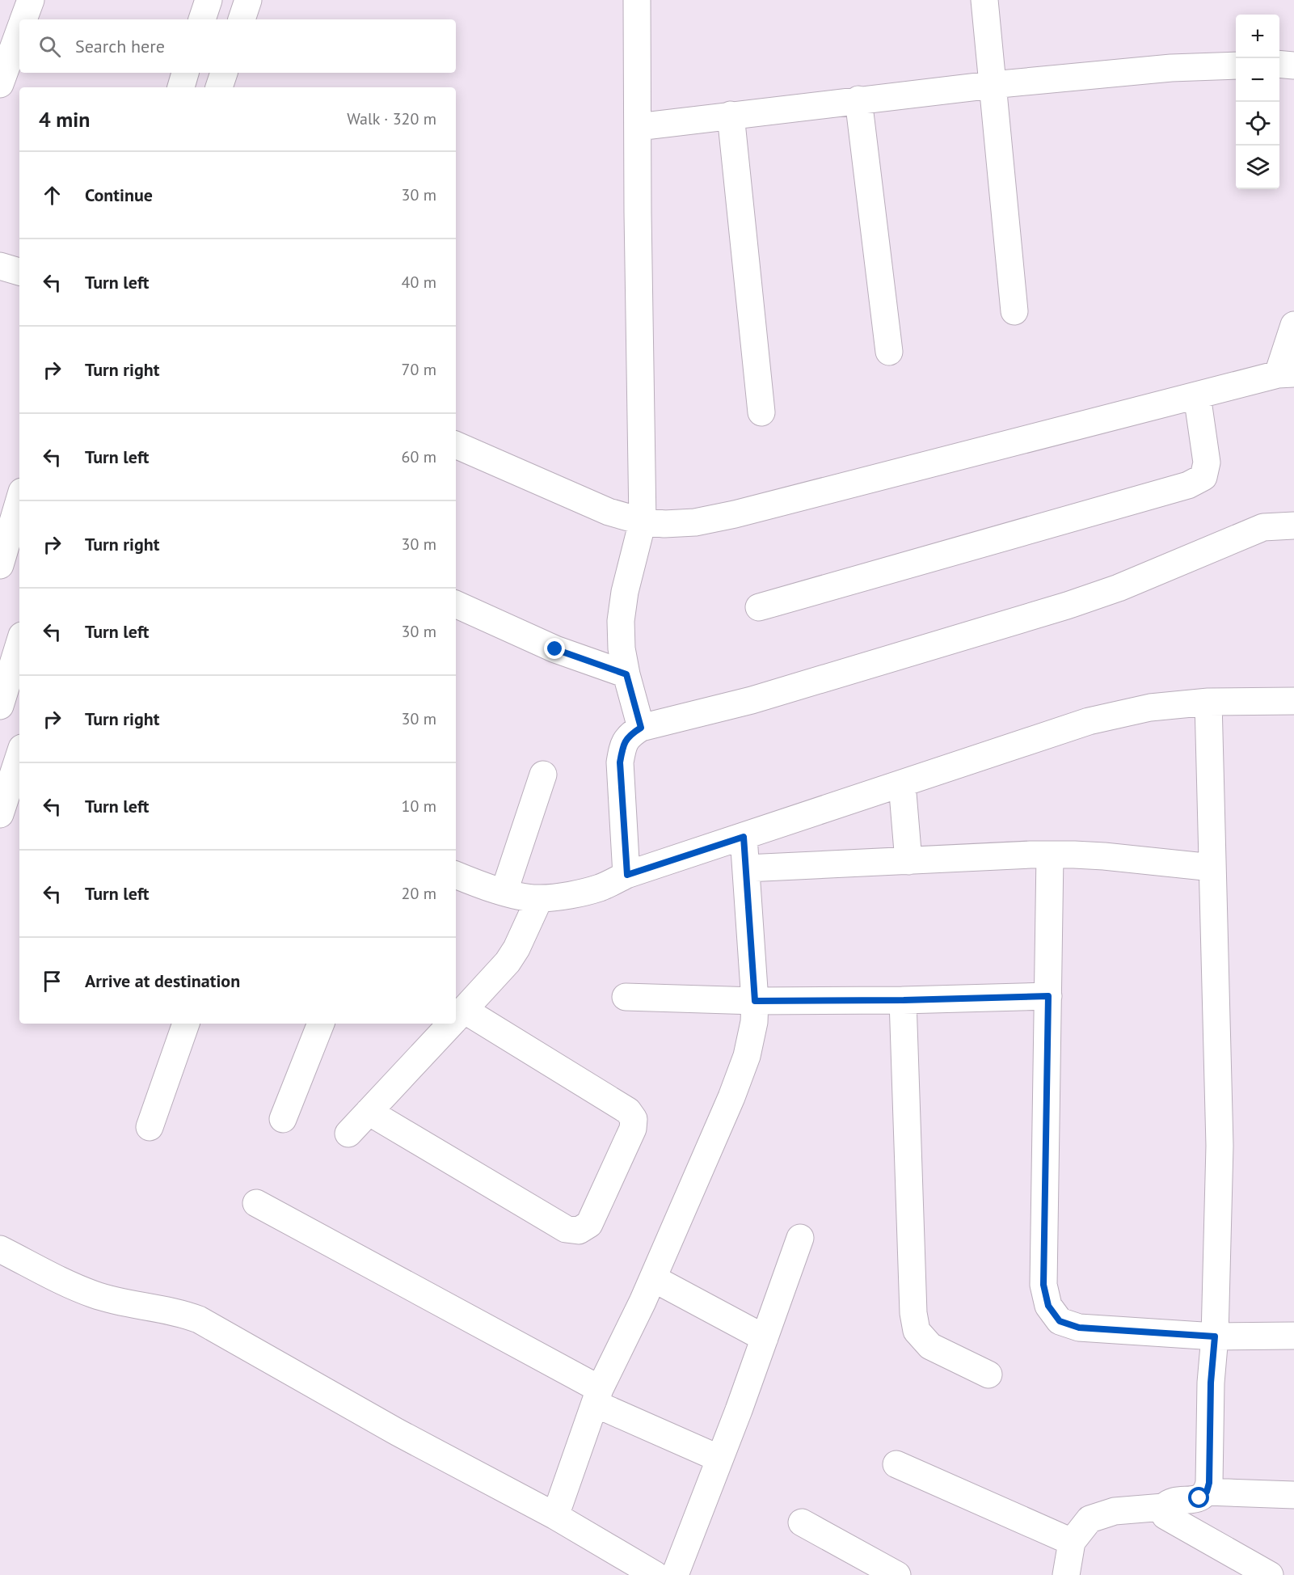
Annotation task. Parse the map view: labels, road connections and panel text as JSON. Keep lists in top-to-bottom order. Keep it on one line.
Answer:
{"page":{"map_buttons":["+","−"],"search":"Search here","heading":["4 min","Walk · 320 m"],"list":[["Continue","30 m"],["Turn left","40 m"],["Turn right","70 m"],["Turn left","60 m"],["Turn right","30 m"],["Turn left","30 m"],["Turn right","30 m"],["Turn left","10 m"],["Turn left","20 m"],"Arrive at destination"]}}
